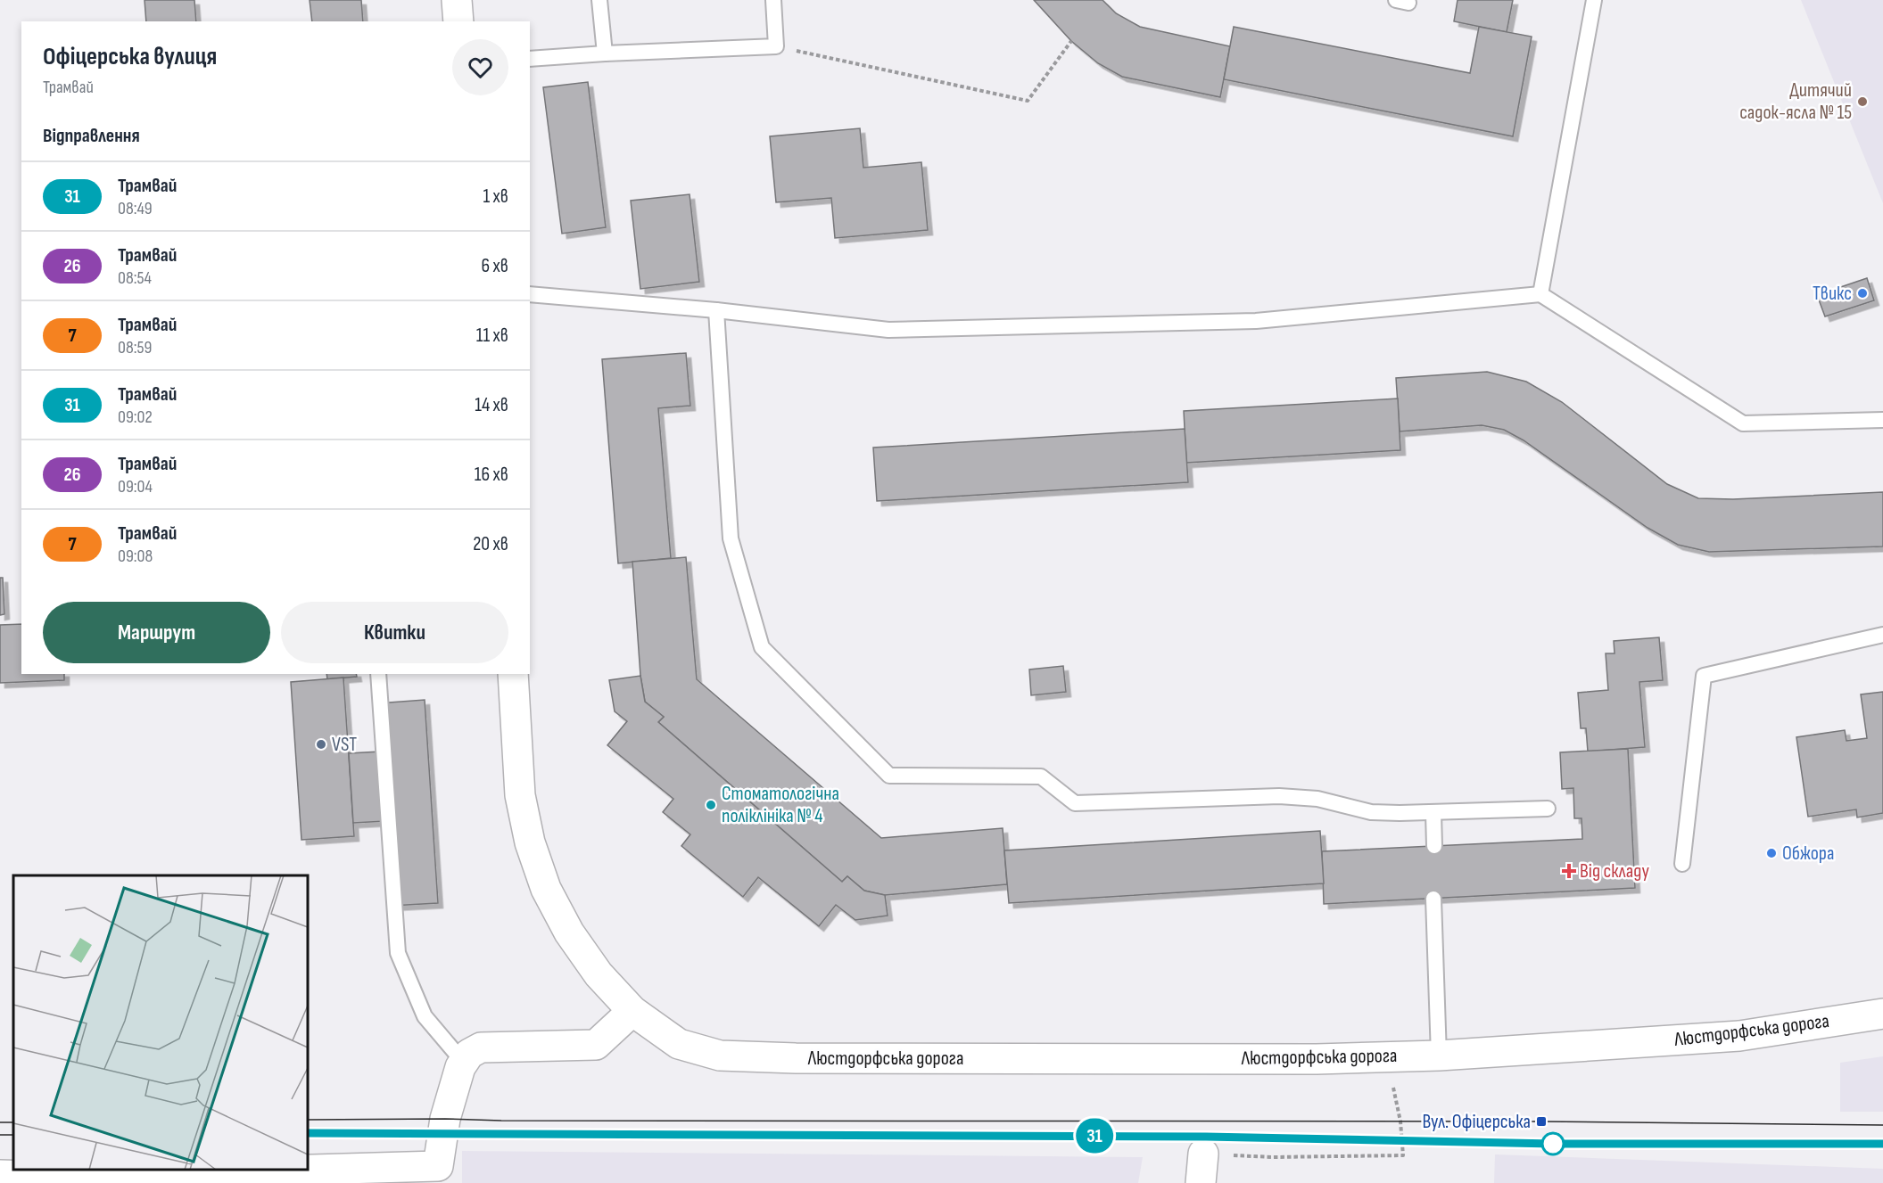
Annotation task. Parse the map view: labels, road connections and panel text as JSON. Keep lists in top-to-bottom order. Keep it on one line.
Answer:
{"streets":{"main road":["Люстдорфська дорога"]},"places":{"other":["Дитячий садок-ясла № 15","Твикс","VST","Стоматологічна поліклініка № 4","Обжора"],"health":["Від складу"],"transit":["Вул. Офіцерська"]},"lines":["tram line 31"],"page":{"on_map":"31","heading":[["Офіцерська вулиця","Трамвай"],"Відправлення"],"list":[{"mark":"31","name":"Трамвай","note":"08:49","value":"1 хв"},{"mark":"26","name":"Трамвай","note":"08:54","value":"6 хв"},{"mark":"7","name":"Трамвай","note":"08:59","value":"11 хв"},{"mark":"31","name":"Трамвай","note":"09:02","value":"14 хв"},{"mark":"26","name":"Трамвай","note":"09:04","value":"16 хв"},{"mark":"7","name":"Трамвай","note":"09:08","value":"20 хв"}],"buttons":["Маршрут","Квитки"]}}
